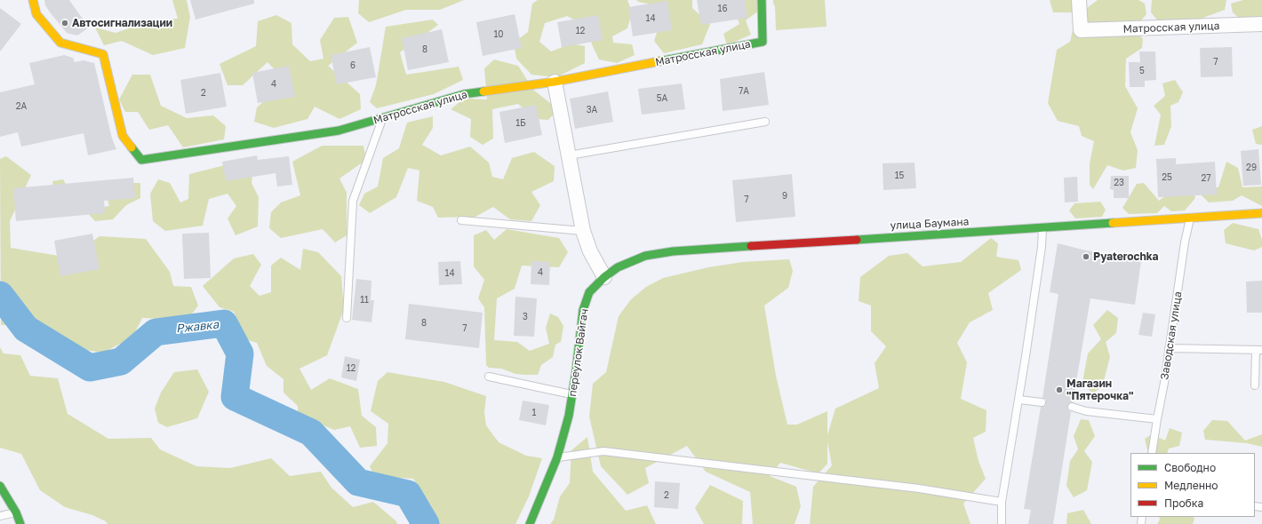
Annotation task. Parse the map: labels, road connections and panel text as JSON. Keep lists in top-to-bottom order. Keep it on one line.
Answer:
{"streets":{"street":["Матросская улица","улица Баумана","переулок Вайгач"],"lane":["Заводская улица"]},"crossings":[["улица Баумана","Заводская улица"],["улица Баумана","переулок Вайгач"]],"water":["Ржавка"],"places":["Автосигнализации","Pyaterochka","Магазин \"Пятерочка\""],"house_numbers":["16","14","12","10","8","7","6","5","4","7А","2","5А","2А","3А","1Б","29","15","25","27","23","9","7","4","14","11","3","8","7","12","1","2"],"legend":["Свободно","Медленно","Пробка"]}
